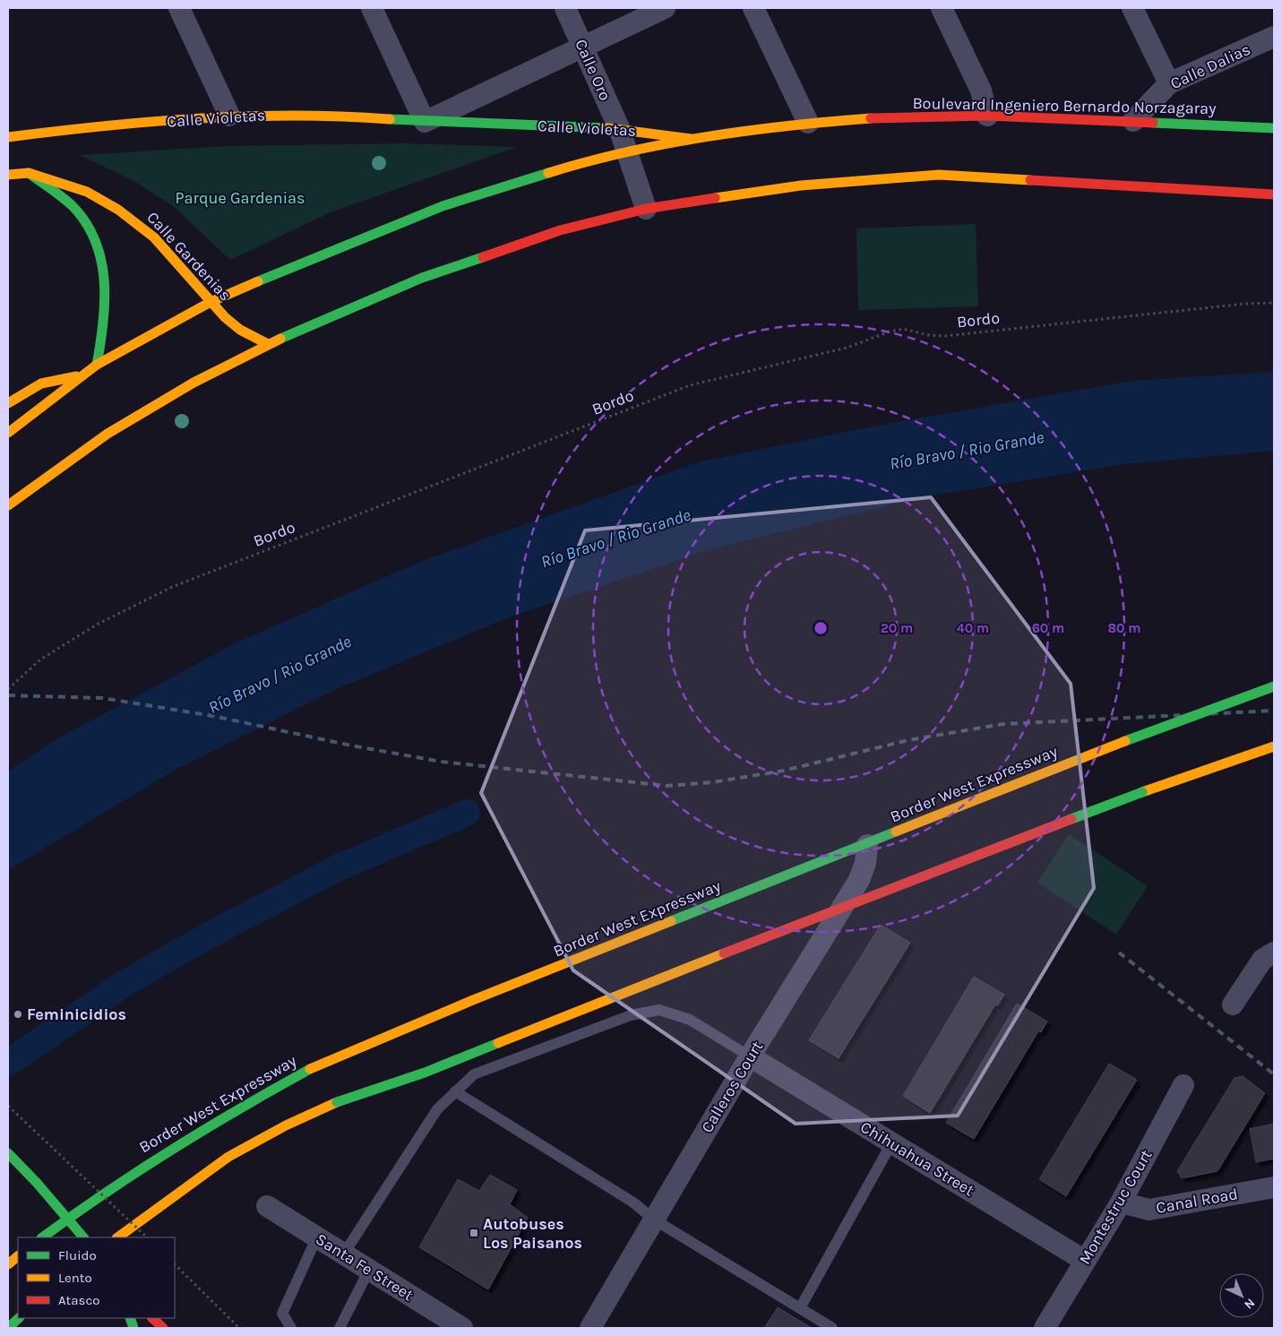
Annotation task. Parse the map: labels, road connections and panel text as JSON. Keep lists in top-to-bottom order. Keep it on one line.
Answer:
{"streets":{"main road":["Boulevard Ingeniero Bernardo Norzagaray","Calle Violetas","Calle Gardenias","Border West Expressway"],"street":["Calle Dalias","Calle Oro","Calleros Court","Chihuahua Street","Canal Road","Montestruc Court","Santa Fe Street"],"path":["Bordo"]},"crossings":[["Calle Dalias","Boulevard Ingeniero Bernardo Norzagaray"],["Calle Oro","Boulevard Ingeniero Bernardo Norzagaray"],["Calle Oro","Calle Violetas"],["Boulevard Ingeniero Bernardo Norzagaray","Calle Violetas"],["Boulevard Ingeniero Bernardo Norzagaray","Calle Gardenias"],["Calleros Court","Chihuahua Street"],["Chihuahua Street","Montestruc Court"],["Canal Road","Montestruc Court"]],"water":["Río Bravo / Rio Grande"],"parks":["Parque Gardenias"],"places":{"other":["Feminicidios"],"transit":["Autobuses Los Paisanos"]},"legend":["Fluido","Lento","Atasco"],"north":"bottom right","rings":["20 m","40 m","60 m","80 m"]}
